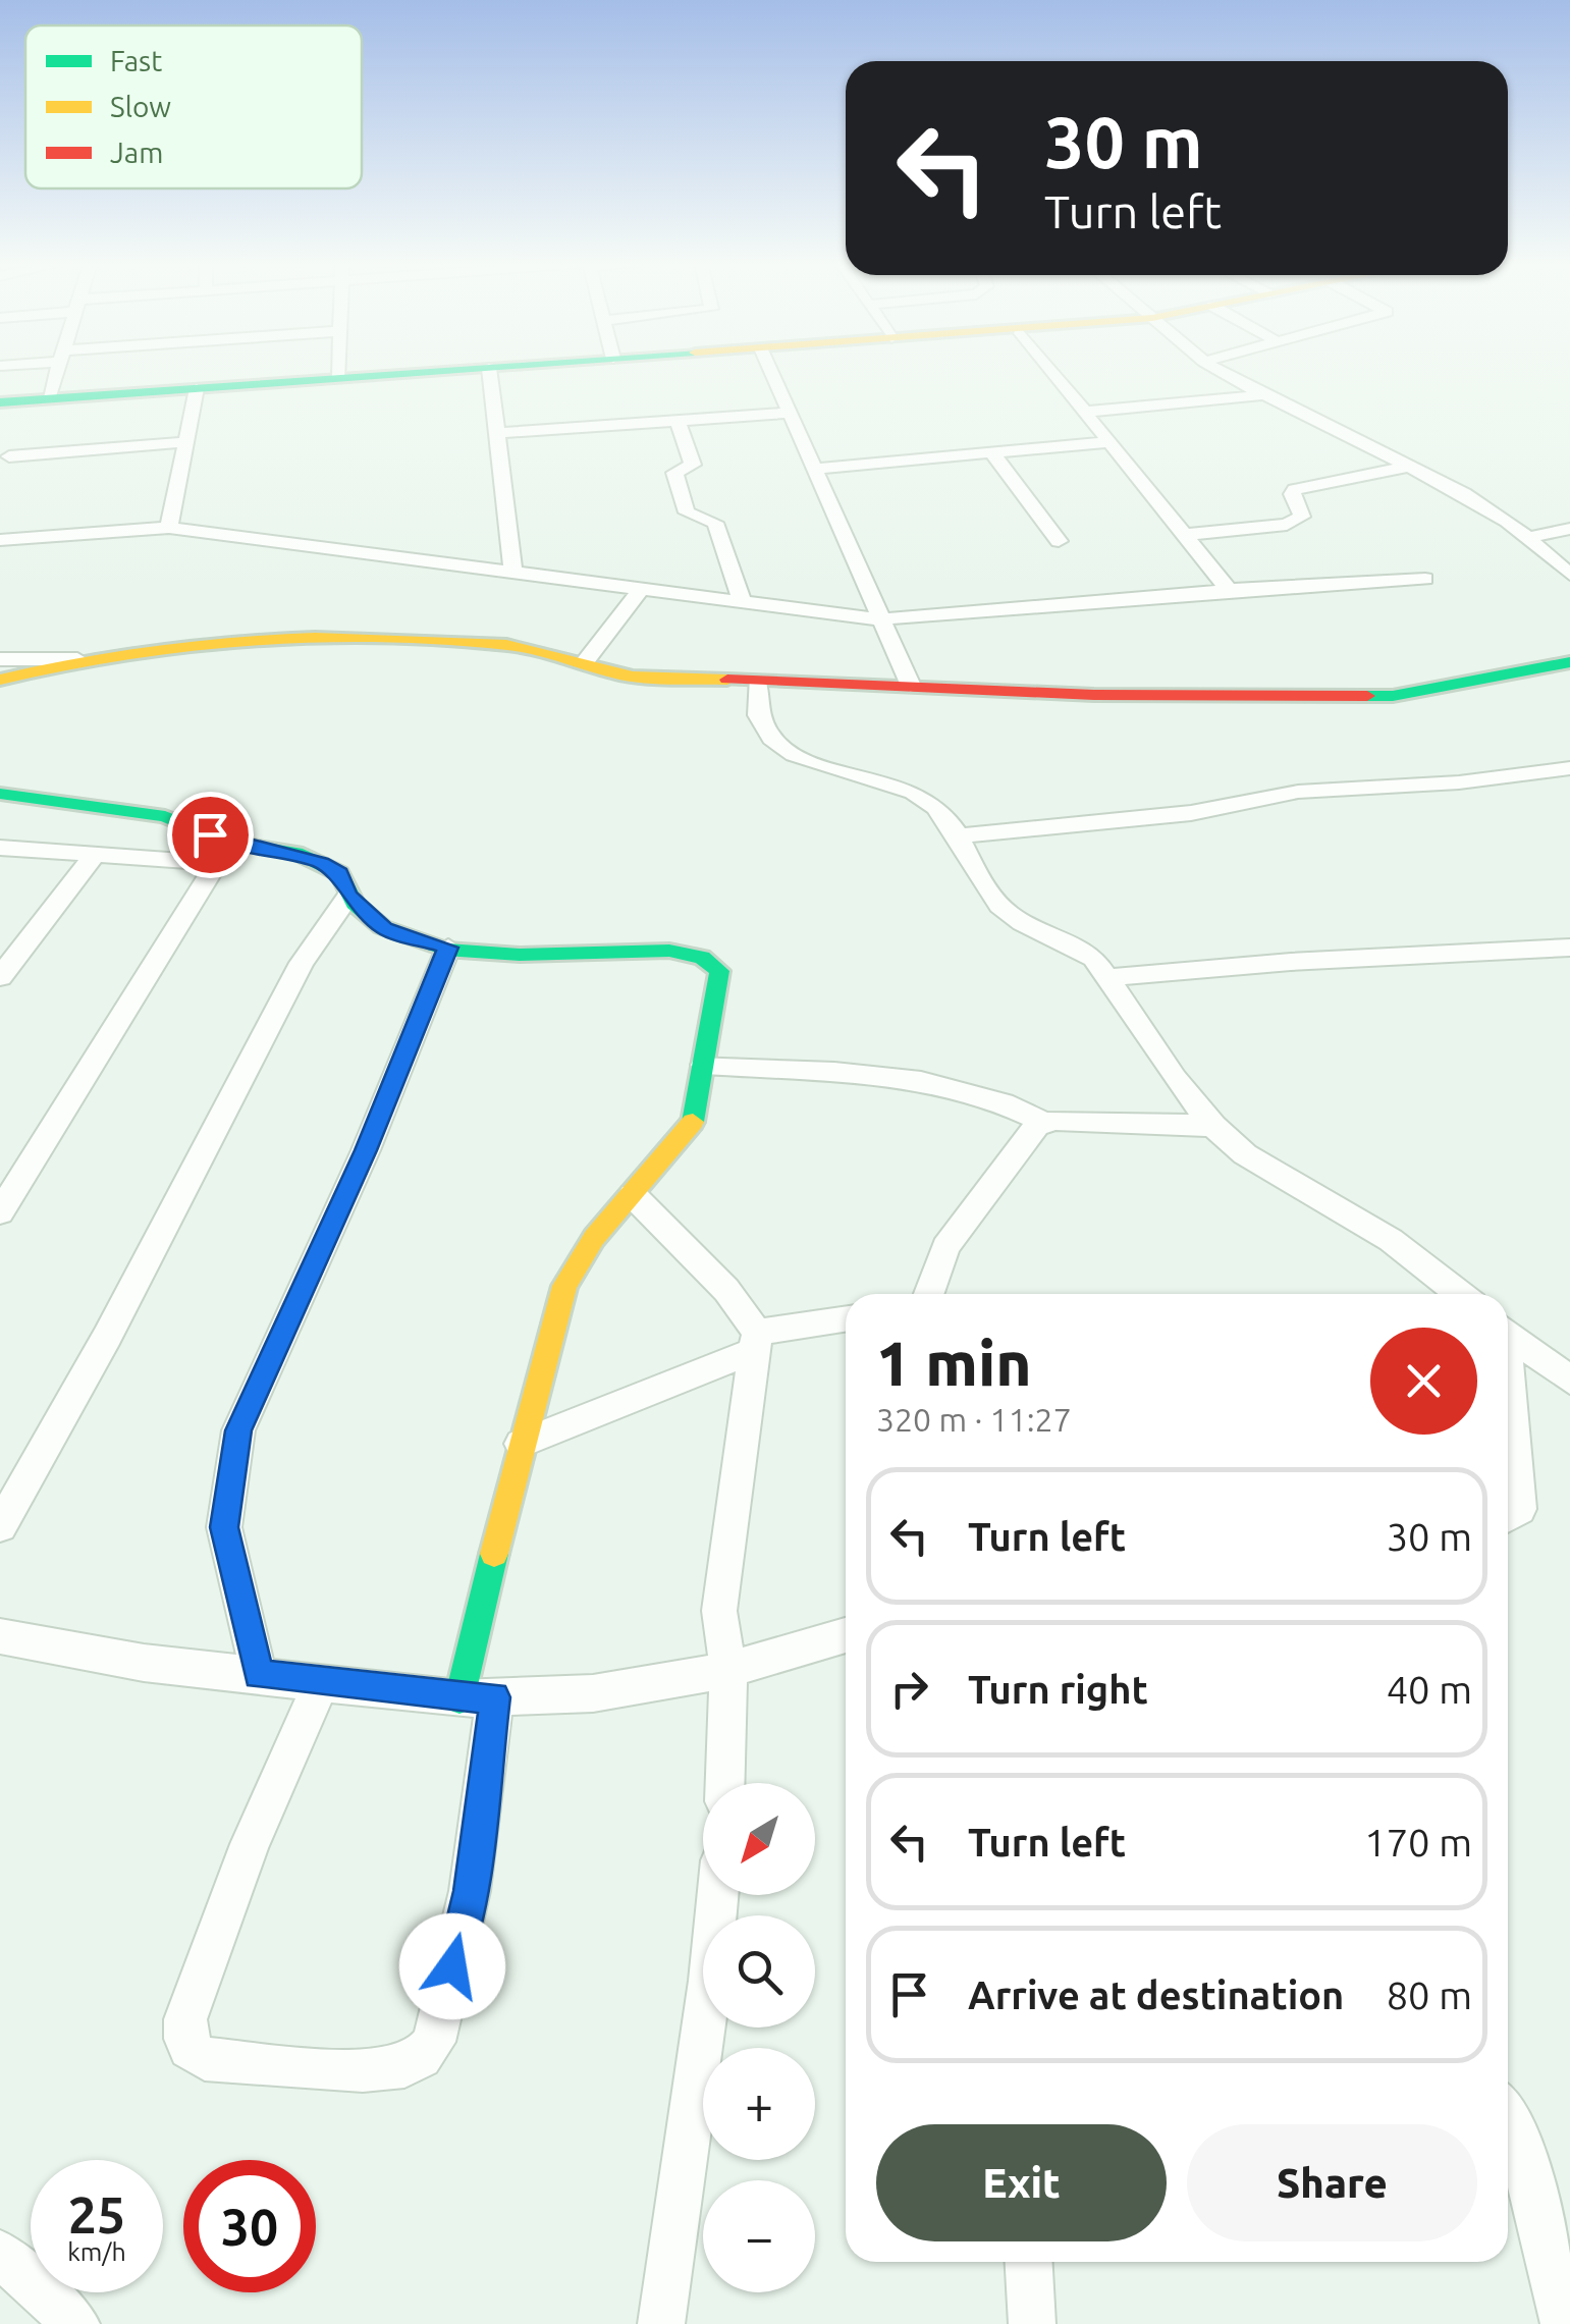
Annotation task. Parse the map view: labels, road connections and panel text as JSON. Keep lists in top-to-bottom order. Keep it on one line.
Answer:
{"legend":["Fast","Slow","Jam"],"north":"bottom left","page":{"turn":["30 m","Turn left"],"heading":["1 min","320 m · 11:27"],"list":[{"name":"Turn left","value":"30 m"},{"name":"Turn right","value":"40 m"},{"name":"Turn left","value":"170 m"},{"name":"Arrive at destination","value":"80 m"}],"map_buttons":["+","−"],"buttons":["Exit","Share"],"speed":"25 km/h","limit":"30"}}
